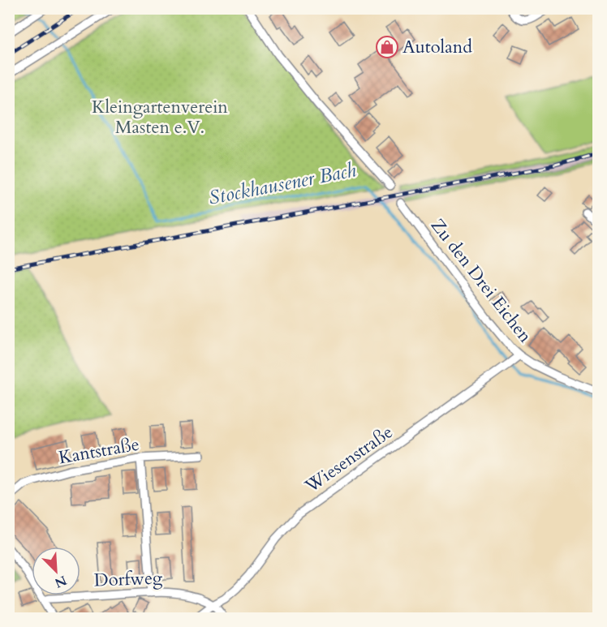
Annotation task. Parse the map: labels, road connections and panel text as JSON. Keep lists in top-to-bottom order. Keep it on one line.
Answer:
{"streets":{"street":["Zu den Drei Eichen","Kantstraße","Wiesenstraße","Dorfweg"]},"crossings":[["Zu den Drei Eichen","Wiesenstraße"],["Wiesenstraße","Dorfweg"]],"water":["Stockhausener Bach"],"parks":["Kleingartenverein Masten e.V."],"places":{"shop":["Autoland"]},"north":"bottom right"}
